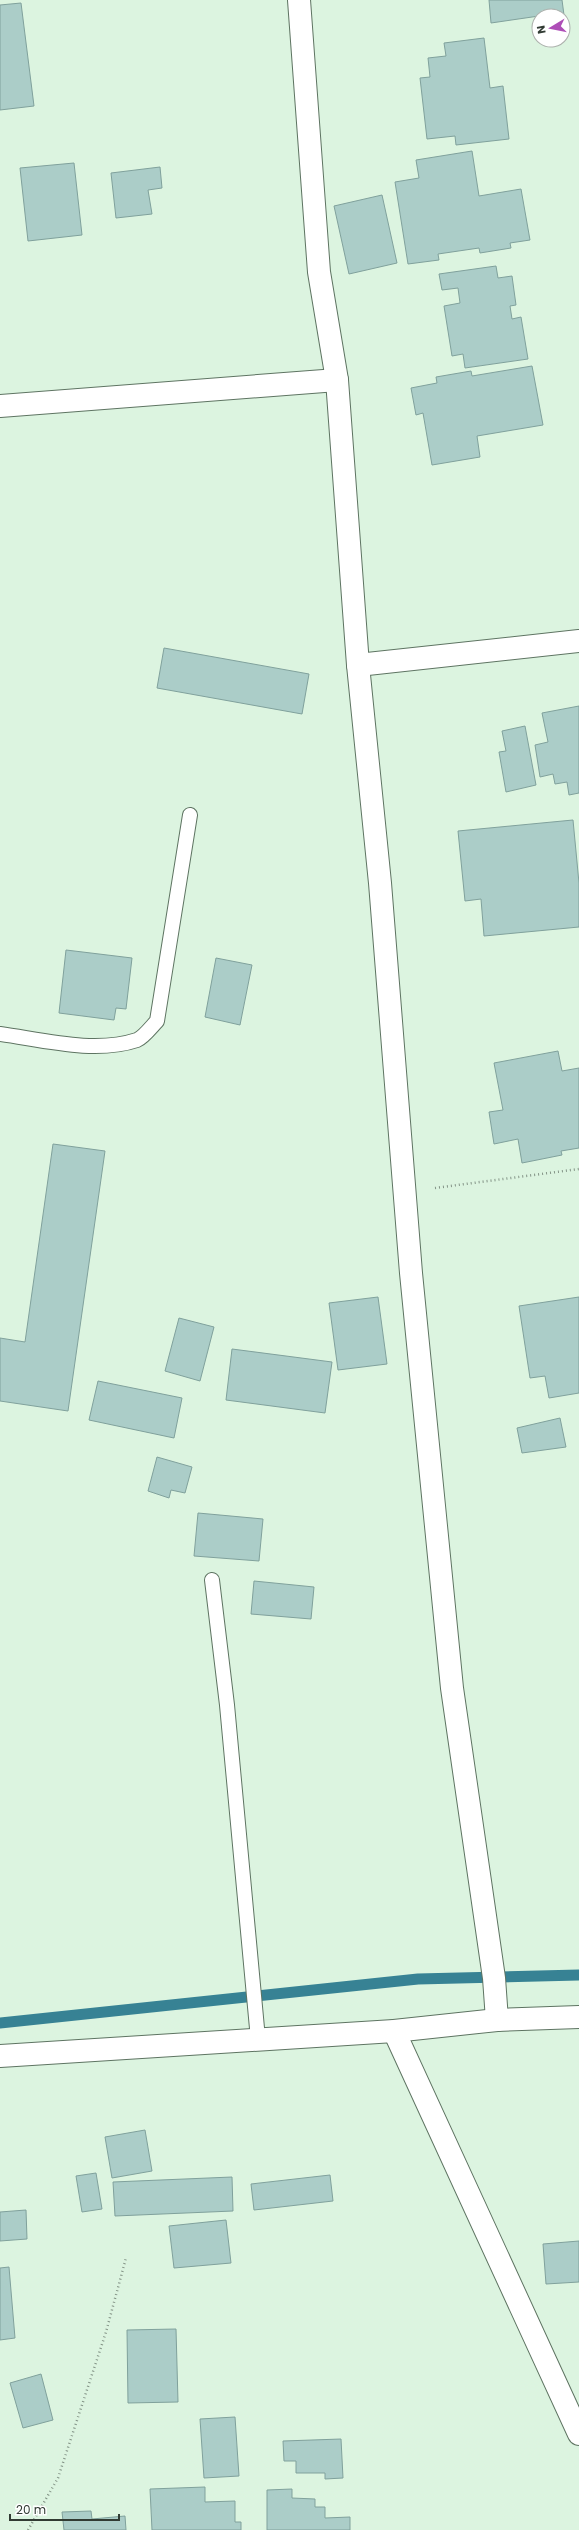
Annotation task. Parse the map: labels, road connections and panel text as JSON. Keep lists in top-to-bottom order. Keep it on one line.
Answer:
{"scale_bar":"20 m","north":"left"}
